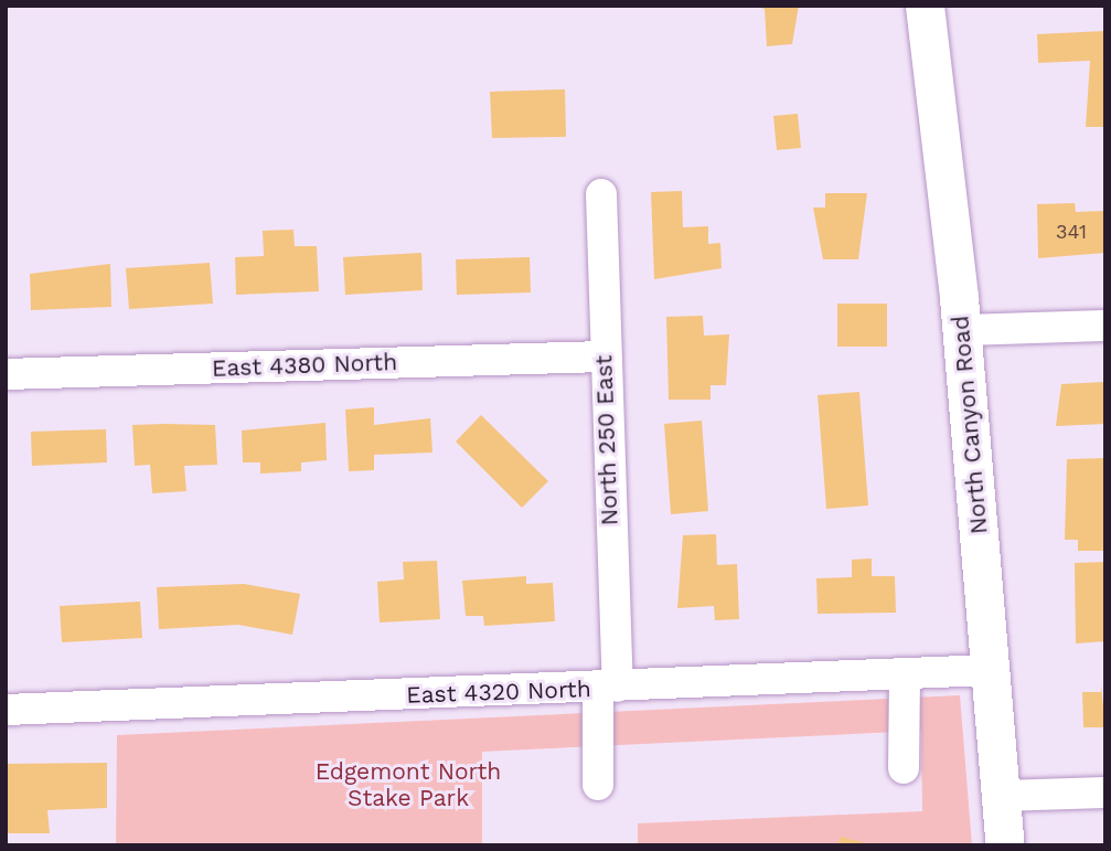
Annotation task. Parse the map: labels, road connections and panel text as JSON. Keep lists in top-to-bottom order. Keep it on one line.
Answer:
{"streets":{"main road":["North Canyon Road"],"street":["East 4380 North","North 250 East","East 4320 North"]},"crossings":[["East 4380 North","North 250 East"],["North Canyon Road","East 4320 North"],["North 250 East","East 4320 North"]],"parks":["Edgemont North Stake Park"],"house_numbers":["341"]}
